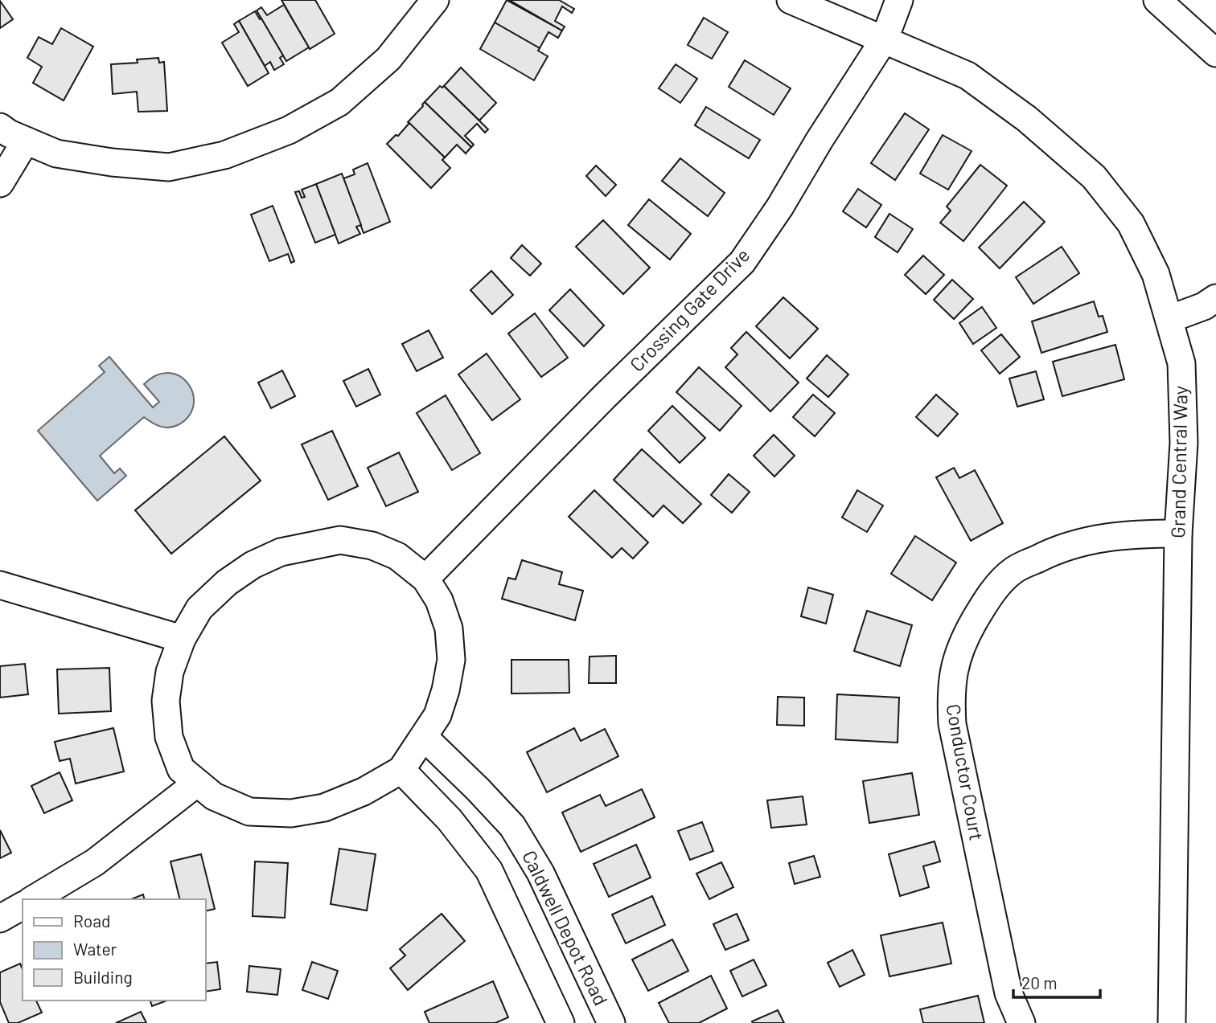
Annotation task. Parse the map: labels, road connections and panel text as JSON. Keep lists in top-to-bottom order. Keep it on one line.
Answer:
{"streets":{"street":["Crossing Gate Drive","Grand Central Way","Conductor Court","Caldwell Depot Road"]},"crossings":[["Crossing Gate Drive","Grand Central Way"],["Grand Central Way","Conductor Court"]],"legend":["Road","Water","Building"],"scale_bar":"20 m"}
